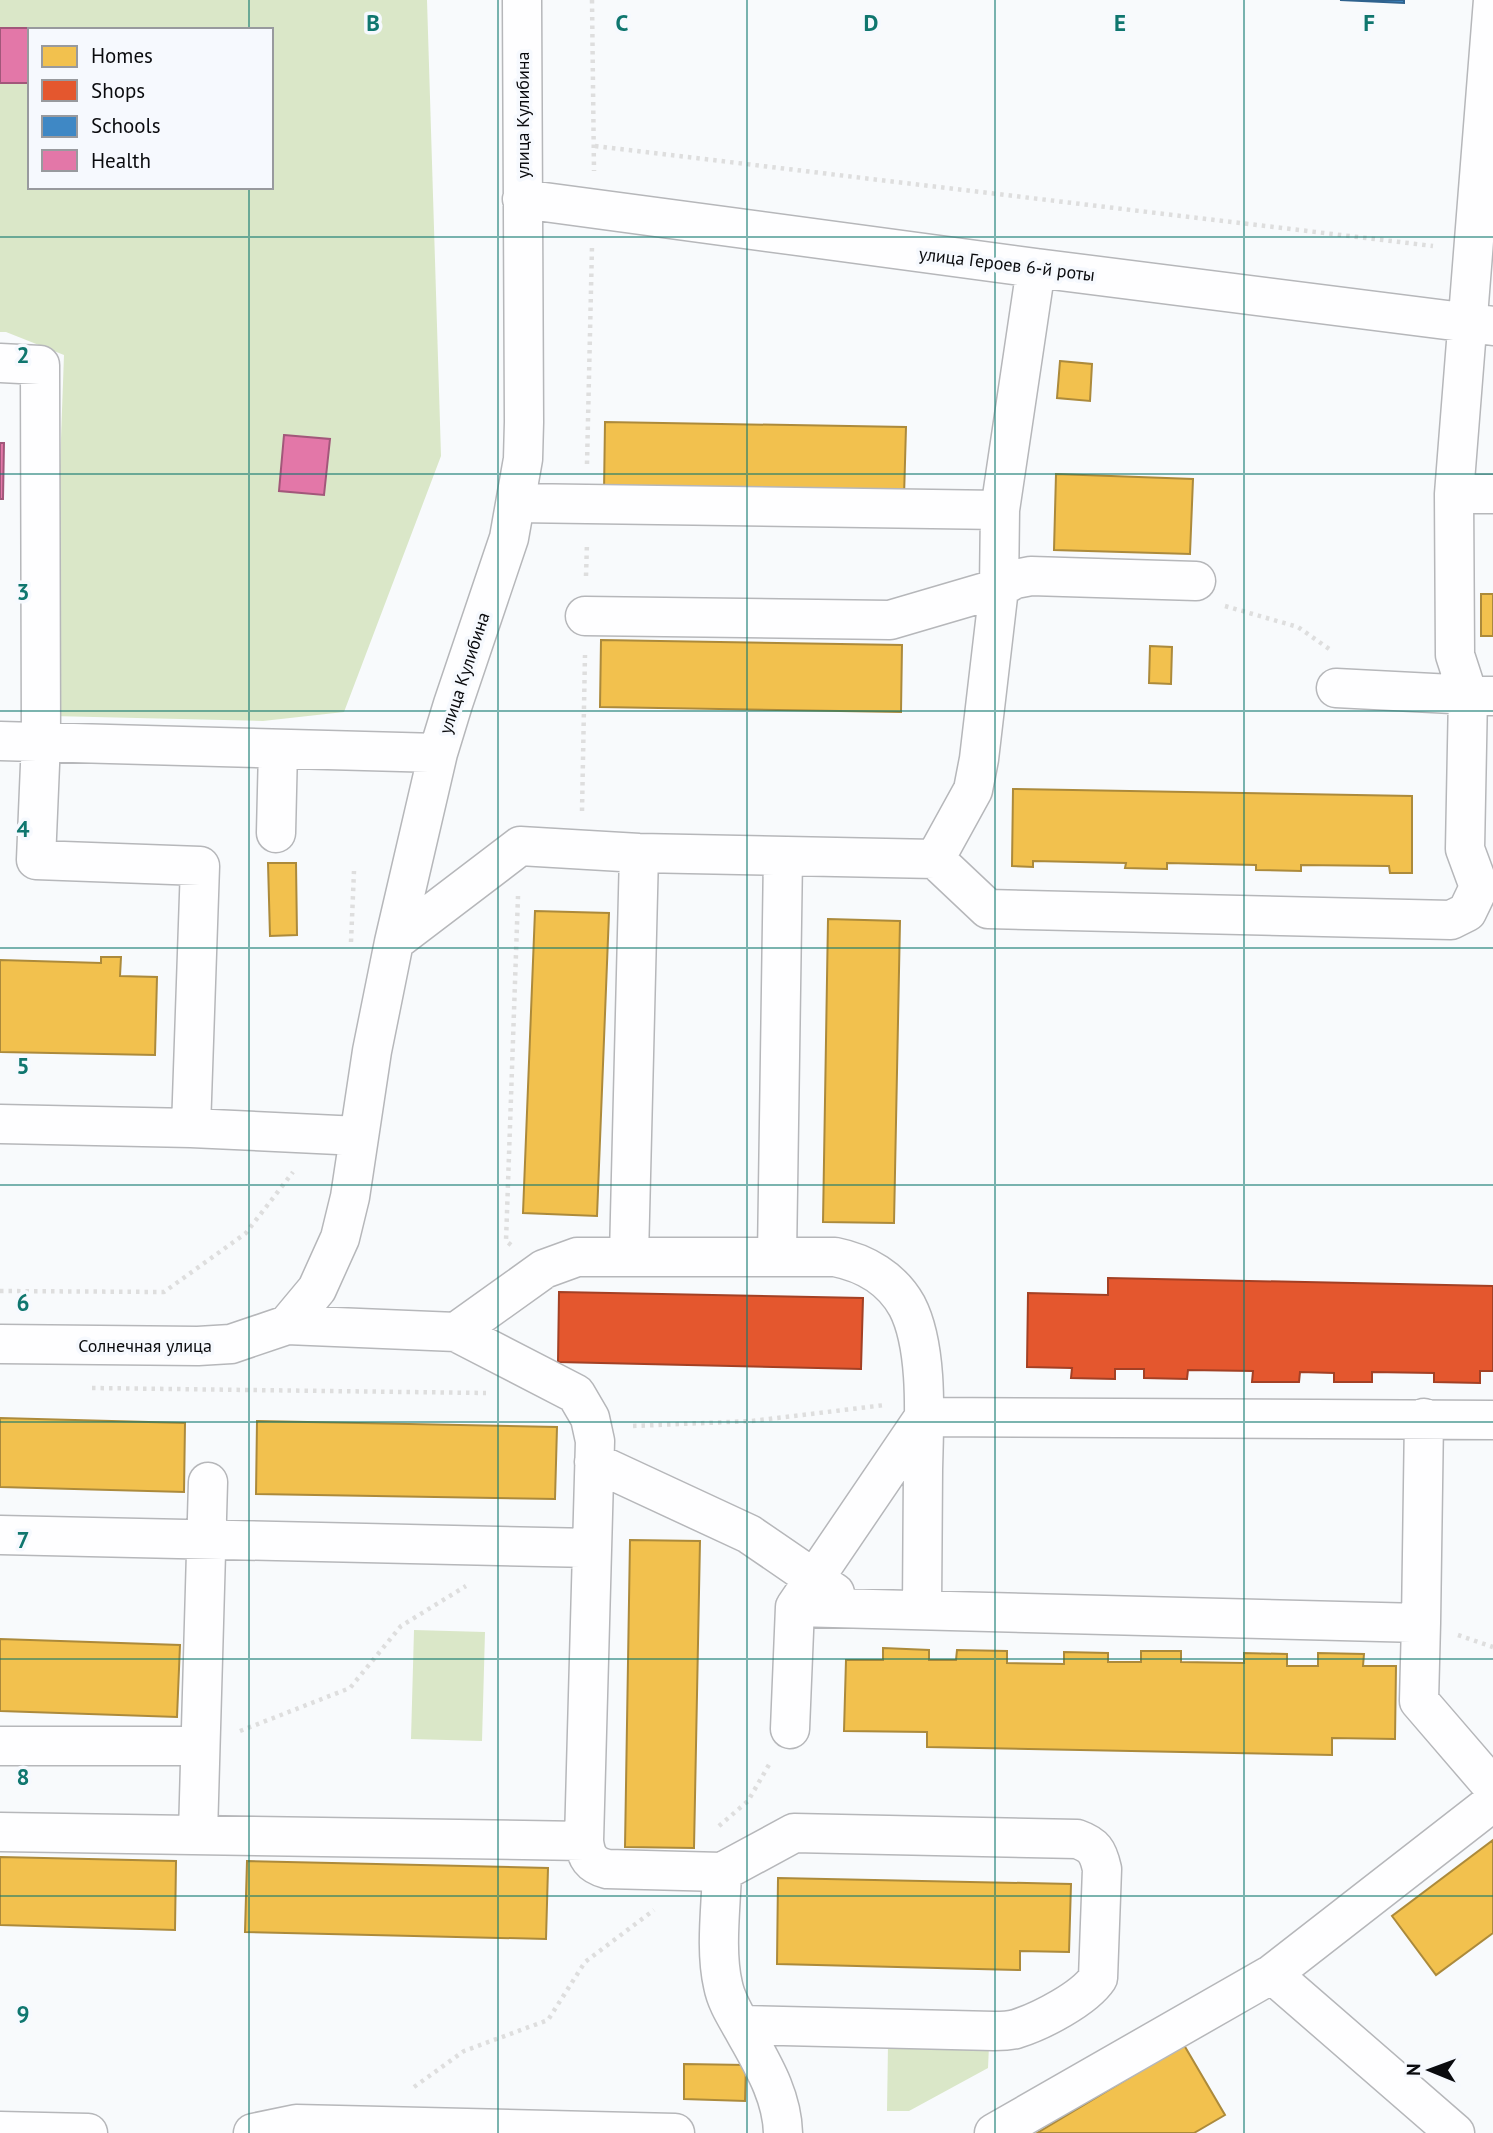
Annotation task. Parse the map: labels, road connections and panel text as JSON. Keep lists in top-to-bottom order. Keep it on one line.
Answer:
{"streets":{"street":["улица Кулибина","улица Героев 6-й роты","Солнечная улица"]},"crossings":[["улица Кулибина","улица Героев 6-й роты"],["улица Кулибина","Солнечная улица"]],"legend":["Homes","Shops","Schools","Health"],"north":"left","grid":{"columns":["B","C","D","E","F"],"rows":["2","3","4","5","6","7","8","9"]}}
